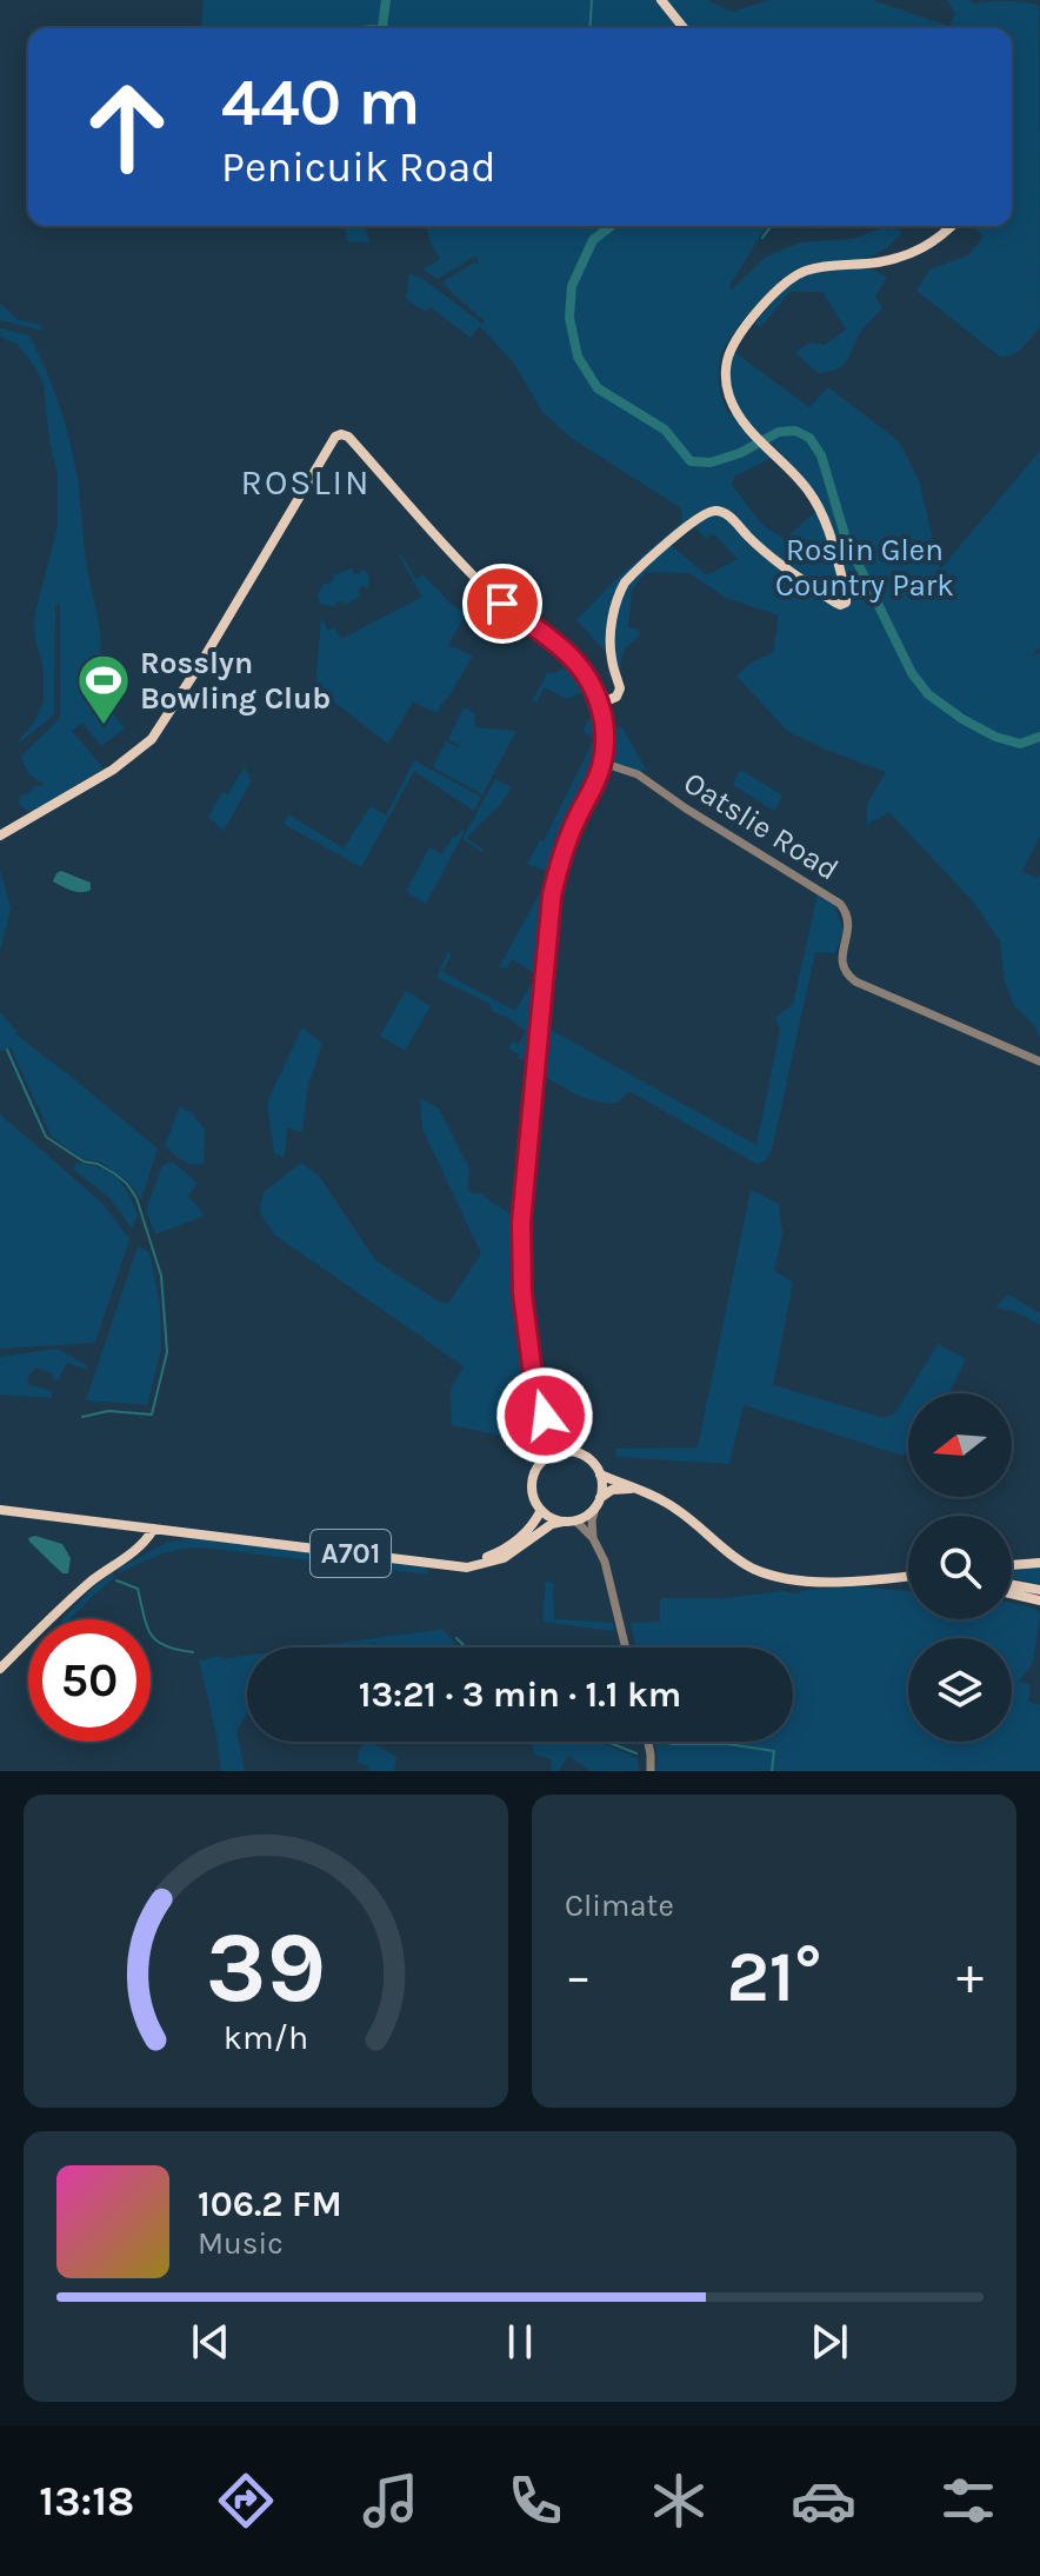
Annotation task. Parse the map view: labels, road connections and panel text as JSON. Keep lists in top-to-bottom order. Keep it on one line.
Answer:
{"streets":{"main road":["A701"],"street":["Oatslie Road"]},"districts":["ROSLIN"],"parks":["Roslin Glen Country Park"],"places":{"sports":["Rosslyn Bowling Club"]},"north":"left","page":{"turn":["440 m","Penicuik Road"],"limit":"50","trip":"13:21 · 3 min · 1.1 km","tile":"Climate","heat":["−","21°","+"],"song":["106.2 FM","Music"],"tabs":"13:18","gauge":["39","km/h"]}}
